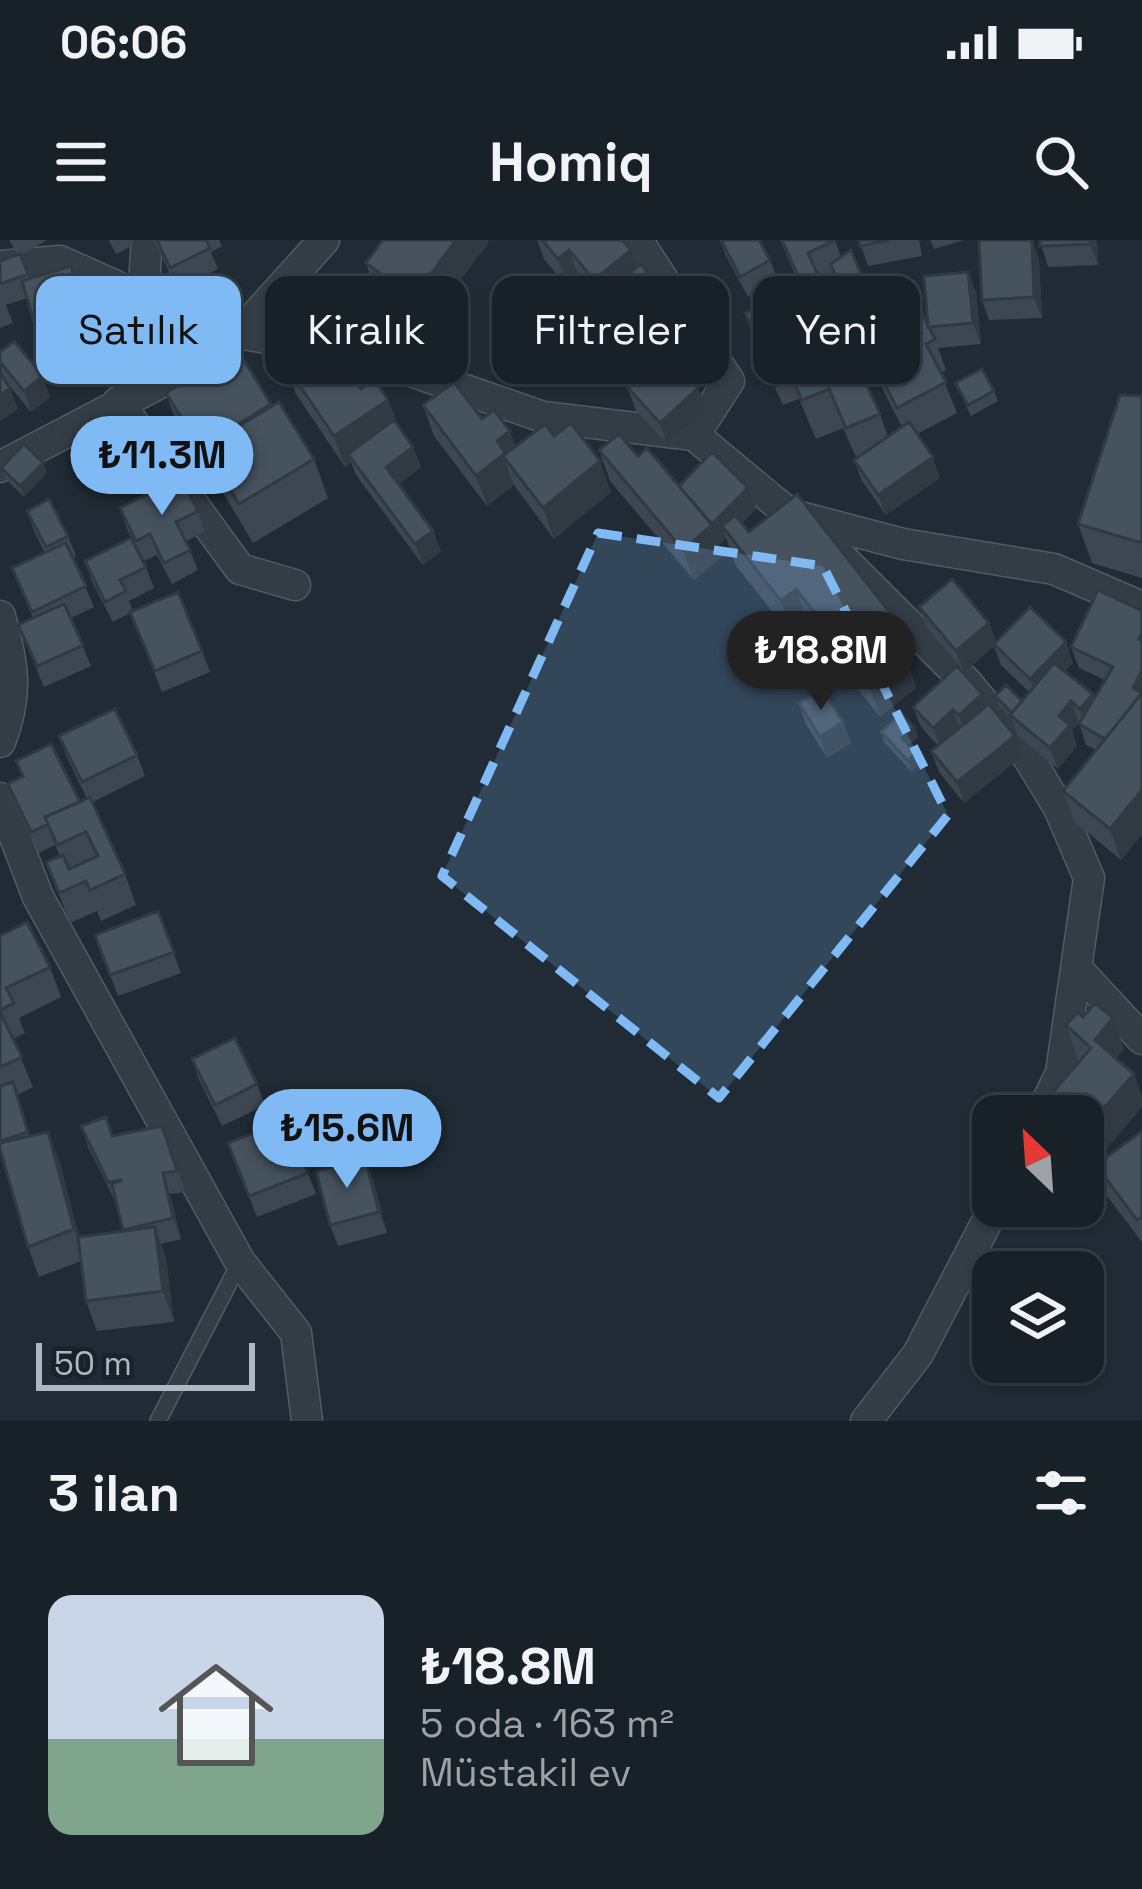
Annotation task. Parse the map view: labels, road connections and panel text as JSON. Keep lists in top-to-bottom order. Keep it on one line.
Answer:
{"scale_bar":"50 m","north":"top left","page":{"status":"06:06","header":"Homiq","chip":["Satılık","Kiralık","Filtreler","Yeni"],"price":["₺11.3M","₺18.8M","₺15.6M"],"scale":"50 m","heading":"3 ilan","list":[{"name":"₺18.8M","note":"5 oda · 163 m² · Müstakil ev"}]}}
